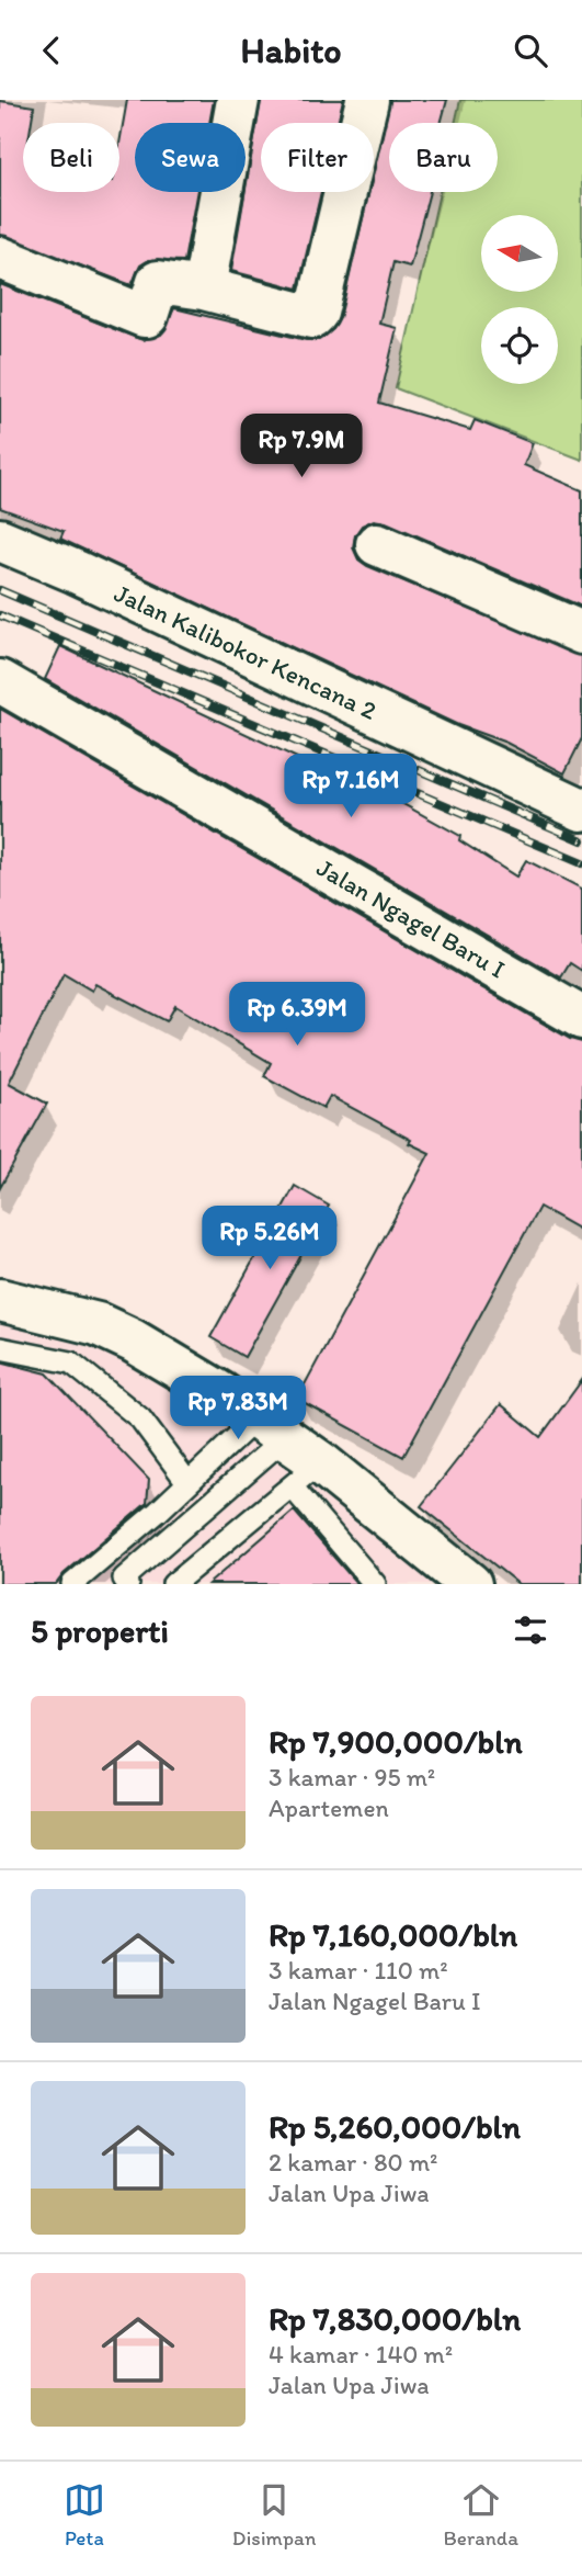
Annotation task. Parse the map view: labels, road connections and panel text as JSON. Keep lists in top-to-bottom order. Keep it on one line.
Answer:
{"streets":{"street":["Jalan Kalibokor Kencana 2","Jalan Ngagel Baru I"]},"north":"left","page":{"header":"Habito","chip":["Beli","Sewa","Filter","Baru"],"price":["Rp 7.9M","Rp 7.16M","Rp 6.39M","Rp 5.26M","Rp 7.83M"],"heading":"5 properti","list":[{"name":"Rp 7,900,000/bln","note":"3 kamar · 95 m² · Apartemen"},{"name":"Rp 7,160,000/bln","note":"3 kamar · 110 m² · Jalan Ngagel Baru I"},{"name":"Rp 5,260,000/bln","note":"2 kamar · 80 m² · Jalan Upa Jiwa"},{"name":"Rp 7,830,000/bln","note":"4 kamar · 140 m² · Jalan Upa Jiwa"}],"tabs":["Peta","Disimpan","Beranda"]}}
